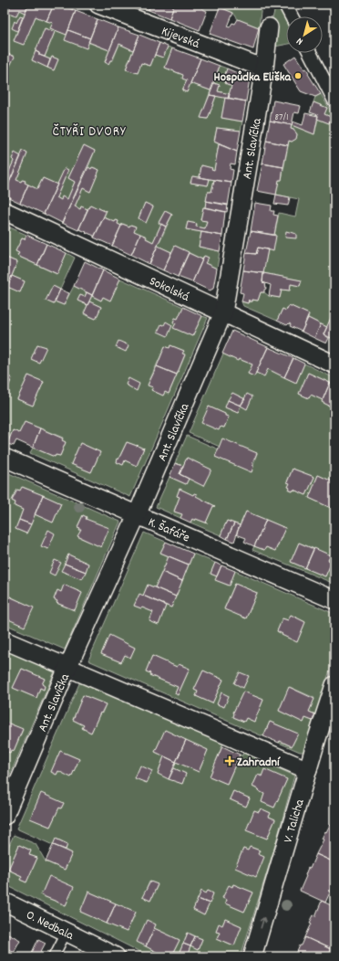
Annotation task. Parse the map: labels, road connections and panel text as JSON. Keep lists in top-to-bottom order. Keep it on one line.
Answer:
{"streets":{"street":["Kijevská","Ant. Slavíčka","Sokolská","K. Šafáře","V. Talicha","O. Nedbala"]},"crossings":[["Kijevská","Ant. Slavíčka"],["Ant. Slavíčka","Sokolská"],["Ant. Slavíčka","K. Šafáře"]],"one_way":["V. Talicha"],"districts":["ČTYŘI DVORY"],"places":{"other":["Hospůdka Eliška"],"health":["Zahradní"]},"house_numbers":["87/1"],"north":"bottom left"}
